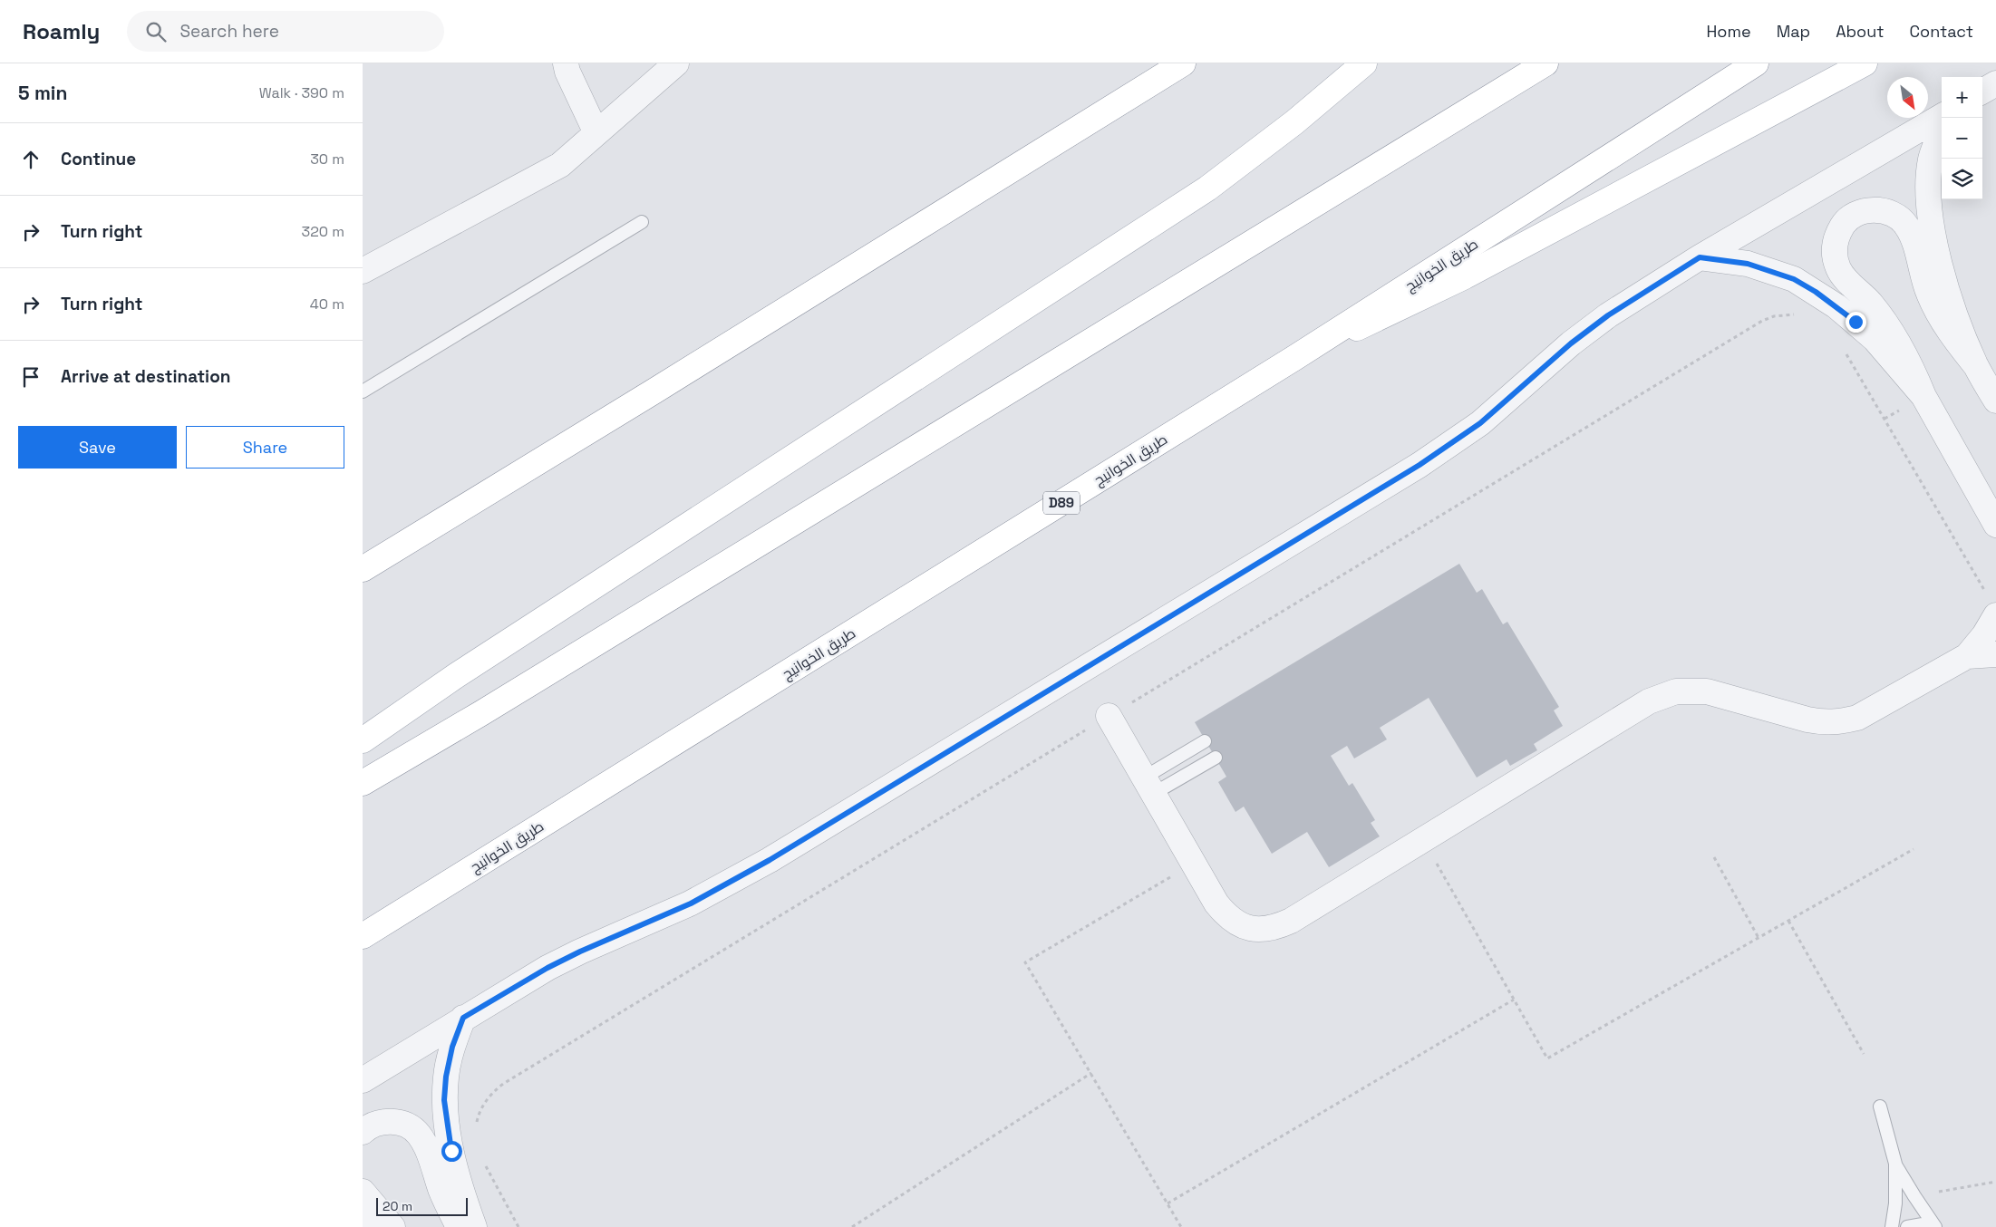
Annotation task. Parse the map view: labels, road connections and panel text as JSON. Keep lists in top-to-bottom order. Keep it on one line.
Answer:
{"streets":{"main road":["طريق الخوانيج","D89"]},"scale_bar":"20 m","north":"bottom right","page":{"header":"Roamly","search":"Search here","nav":["Home","Map","About","Contact"],"heading":["5 min","Walk · 390 m"],"map_buttons":["+","−"],"list":[["Continue","30 m"],["Turn right","320 m"],["Turn right","40 m"],"Arrive at destination"],"buttons":["Save","Share"],"scale":"20 m"}}
